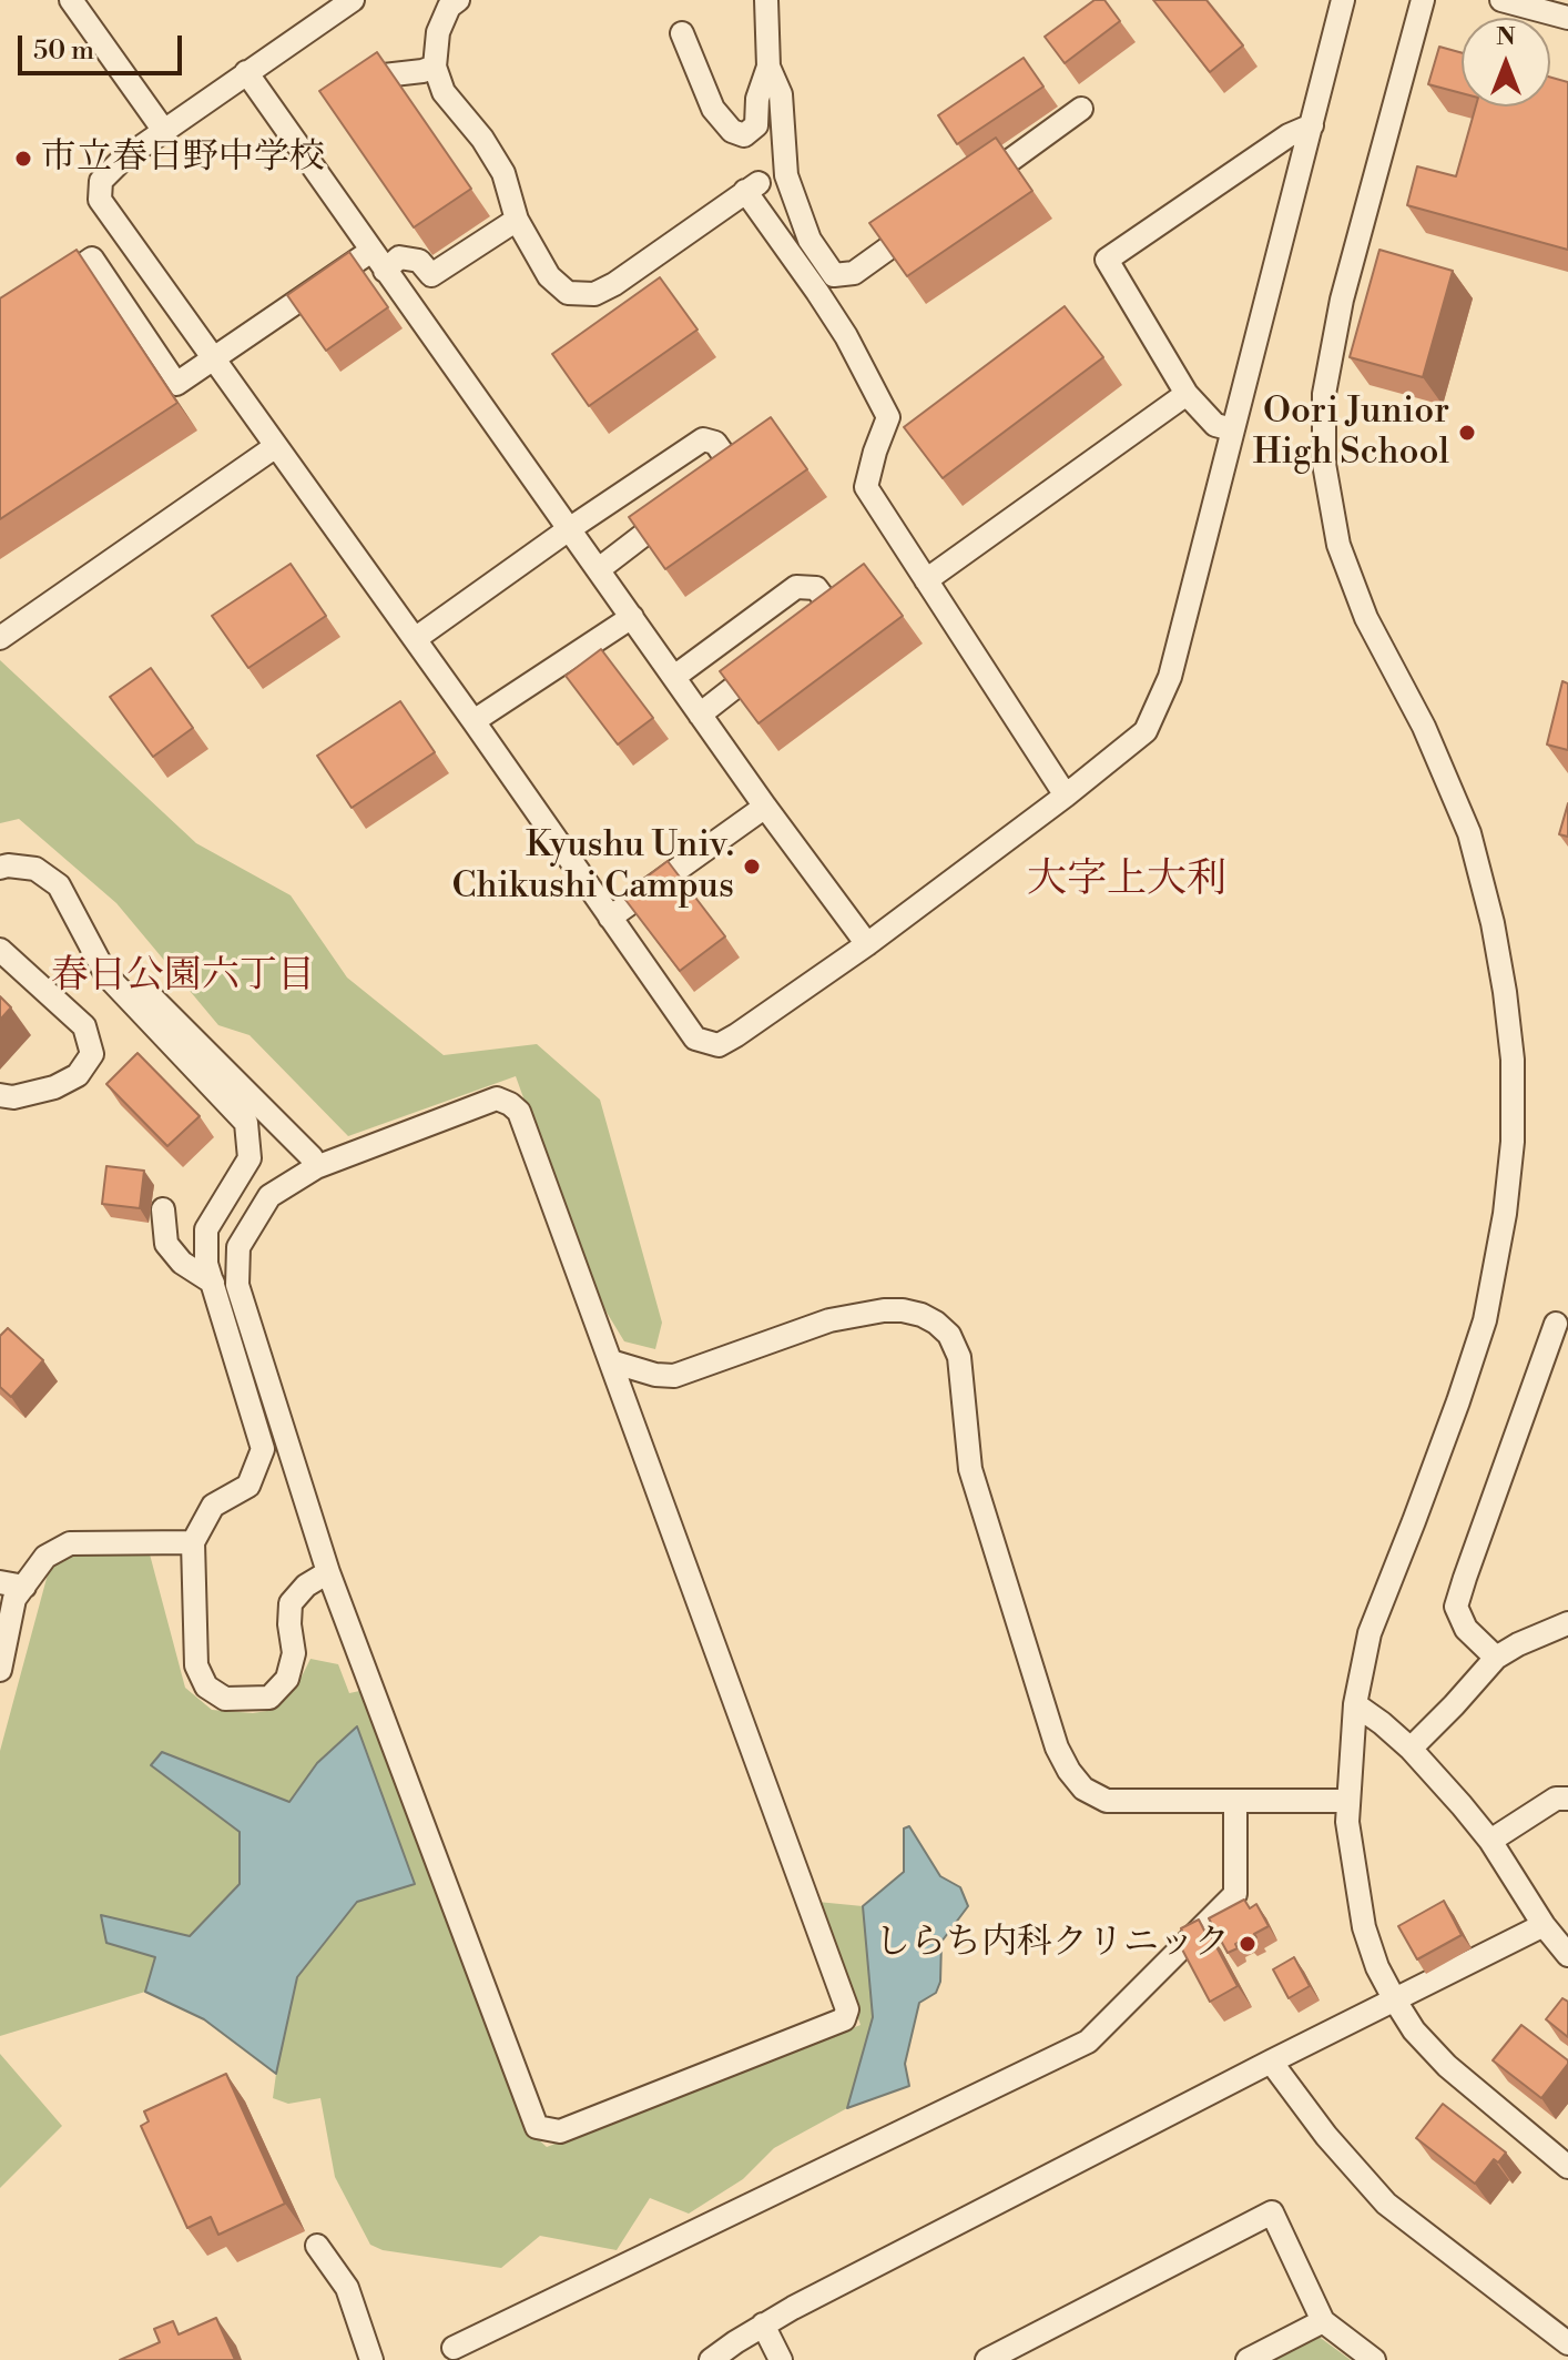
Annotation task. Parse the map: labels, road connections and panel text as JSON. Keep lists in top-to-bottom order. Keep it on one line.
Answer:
{"districts":["大字上大利","春日公園六丁目"],"places":["市立春日野中学校","Oori Junior High School","Kyushu Univ. Chikushi Campus","しらち内科クリニック"],"scale_bar":"50 m","north":"top"}
